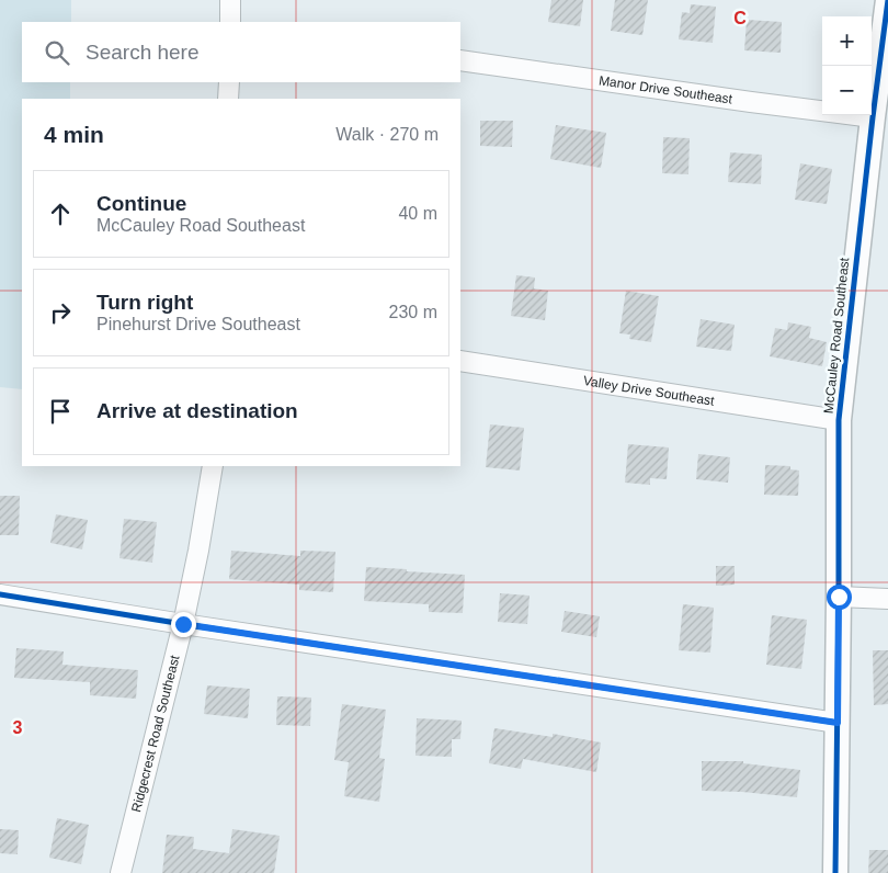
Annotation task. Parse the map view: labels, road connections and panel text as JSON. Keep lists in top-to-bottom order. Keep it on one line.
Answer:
{"streets":{"street":["Manor Drive Southeast","McCauley Road Southeast","Valley Drive Southeast","Ridgecrest Road Southeast"]},"crossings":[["Manor Drive Southeast","McCauley Road Southeast"],["McCauley Road Southeast","Valley Drive Southeast"]],"page":{"map_buttons":["+","−"],"search":"Search here","heading":["4 min","Walk · 270 m"],"list":[["Continue","McCauley Road Southeast","40 m"],["Turn right","Pinehurst Drive Southeast","230 m"],"Arrive at destination"]},"grid":{"columns":["C"],"rows":["3"]}}
